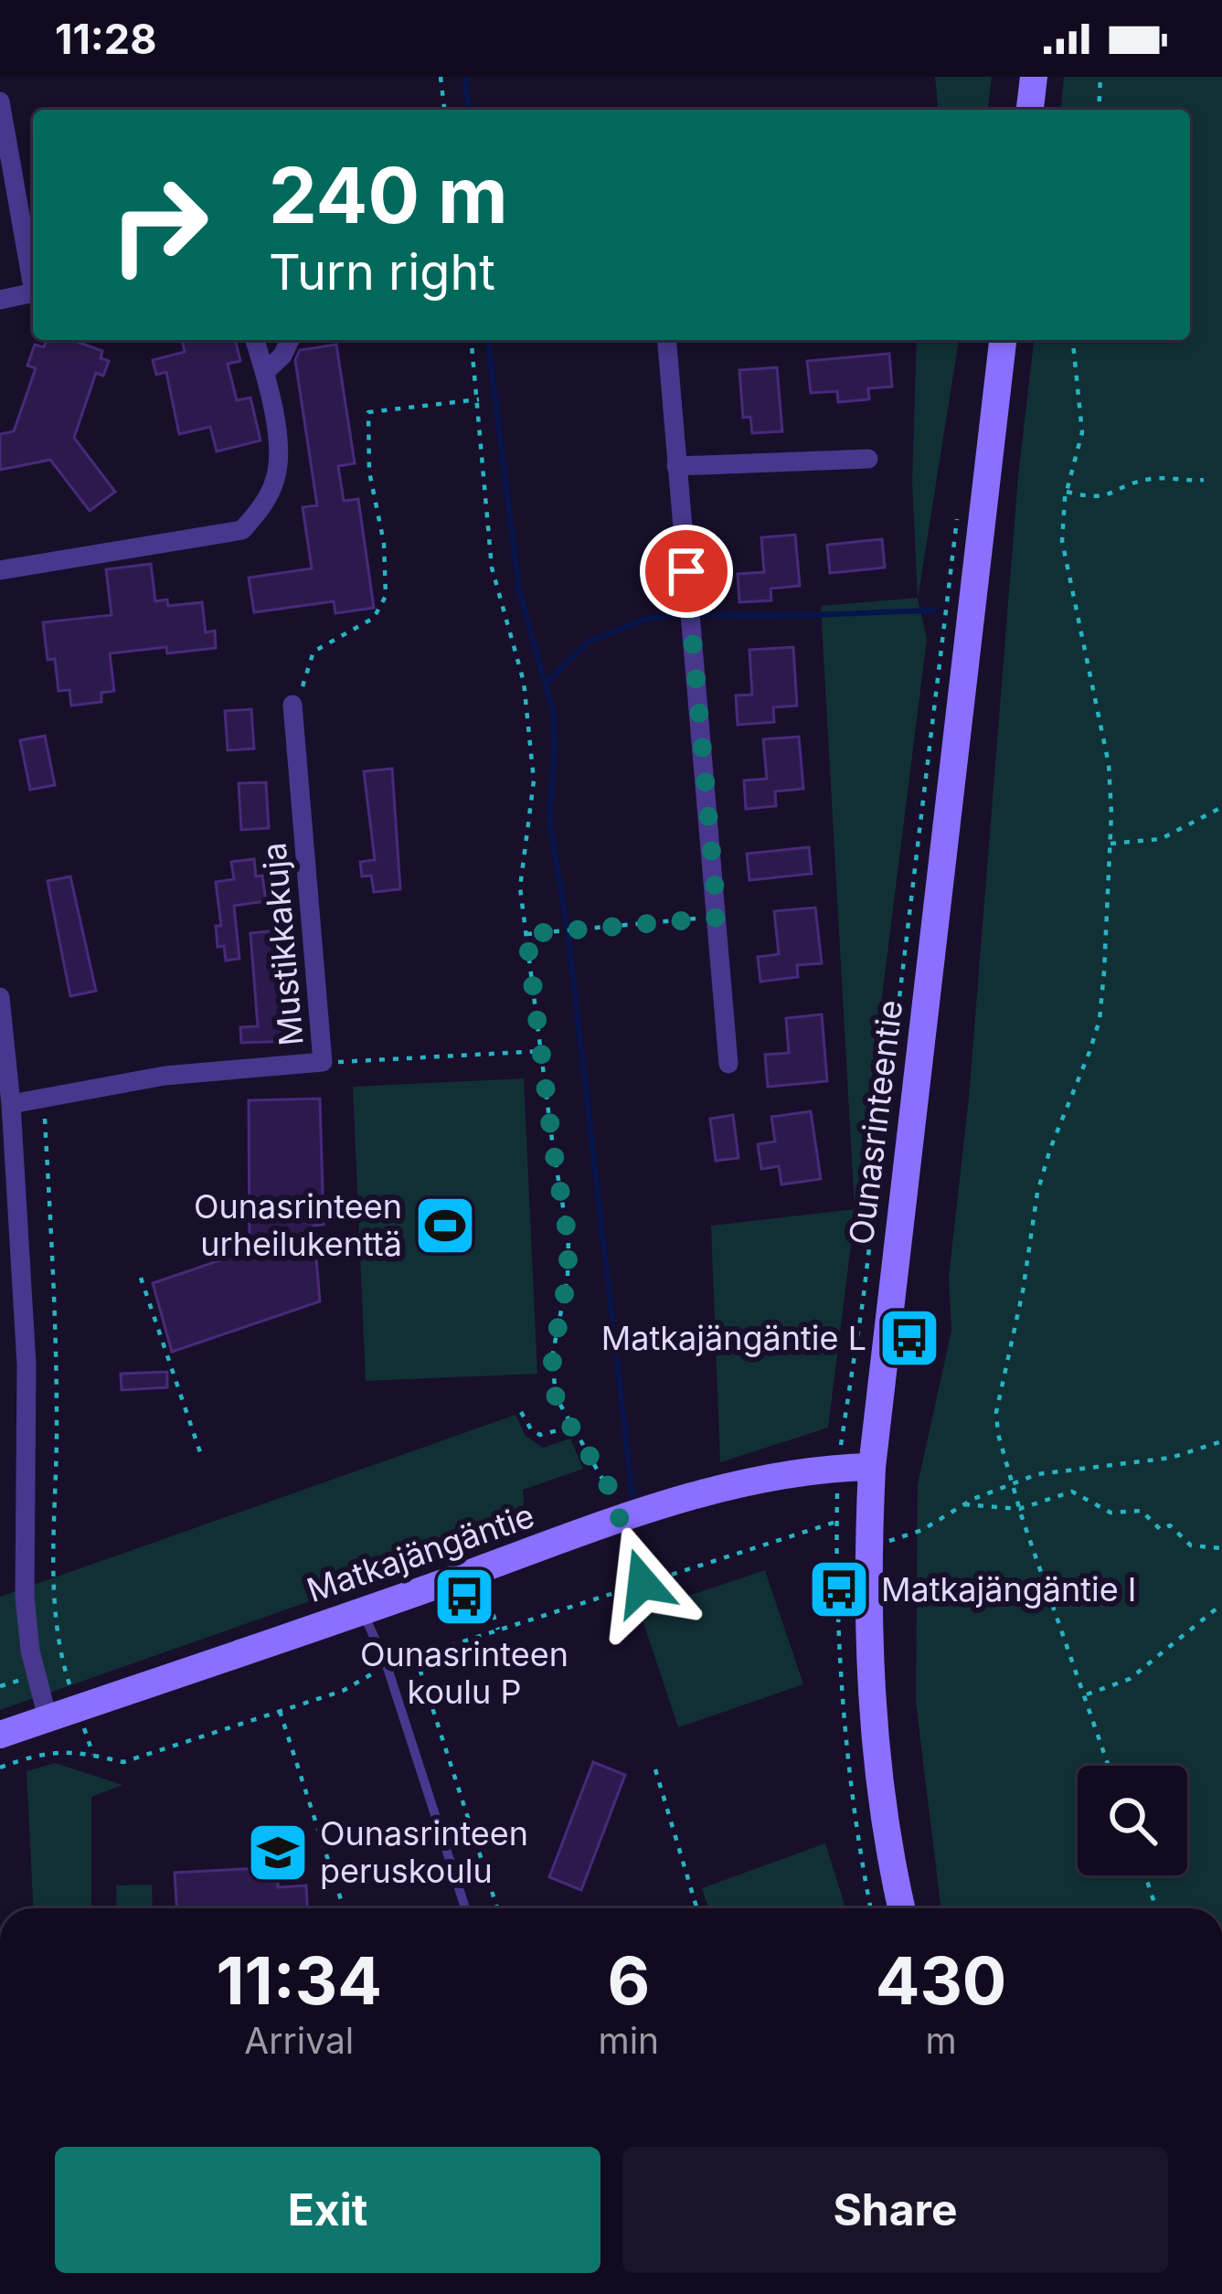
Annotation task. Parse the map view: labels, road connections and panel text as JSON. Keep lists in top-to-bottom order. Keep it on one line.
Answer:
{"streets":{"street":["Mustikkakuja","Ounasrinteentie","Matkajängäntie"]},"crossings":[["Ounasrinteentie","Matkajängäntie"]],"places":{"sports":["Ounasrinteen urheilukenttä"],"bus stop":["Matkajängäntie L","Matkajängäntie I","Ounasrinteen koulu P"],"school or university":["Ounasrinteen peruskoulu"]},"page":{"status":"11:28","turn":["240 m","Turn right"],"eta":["11:34","Arrival","6","min","430","m"],"buttons":["Exit","Share"]}}
